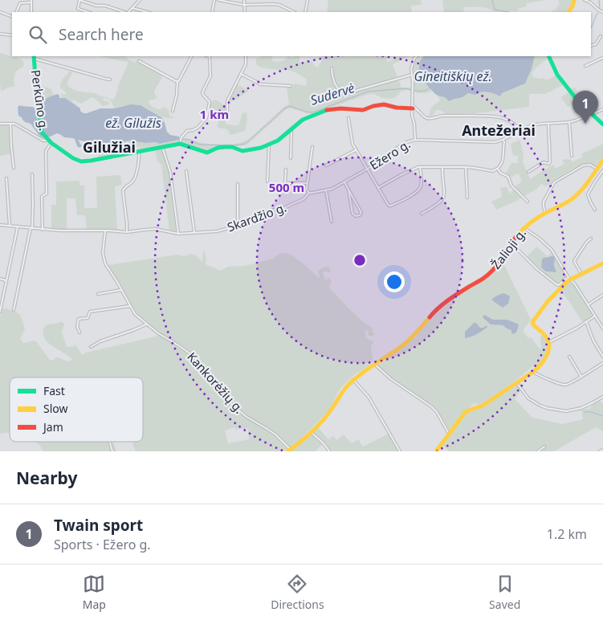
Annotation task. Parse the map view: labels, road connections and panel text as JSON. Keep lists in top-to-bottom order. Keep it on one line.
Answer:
{"streets":{"street":["Perkūno g.","Ežero g.","Skardžio g.","Žalioji g.","Kankorėžių g."]},"crossings":[["Ežero g.","Skardžio g."],["Skardžio g.","Kankorėžių g."],["Žalioji g.","Kankorėžių g."]],"districts":["Antežeriai","Gilužiai"],"water":["Gineitiškių ež.","Sudervė","ež. Gilužis"],"legend":["Fast","Slow","Jam"],"page":{"search":"Search here","pins":"1","heading":"Nearby","list":[{"mark":"1","name":"Twain sport","note":"Sports · Ežero g.","value":"1.2 km"}],"nav":["Map","Directions","Saved"]},"rings":["1 km","500 m"]}
